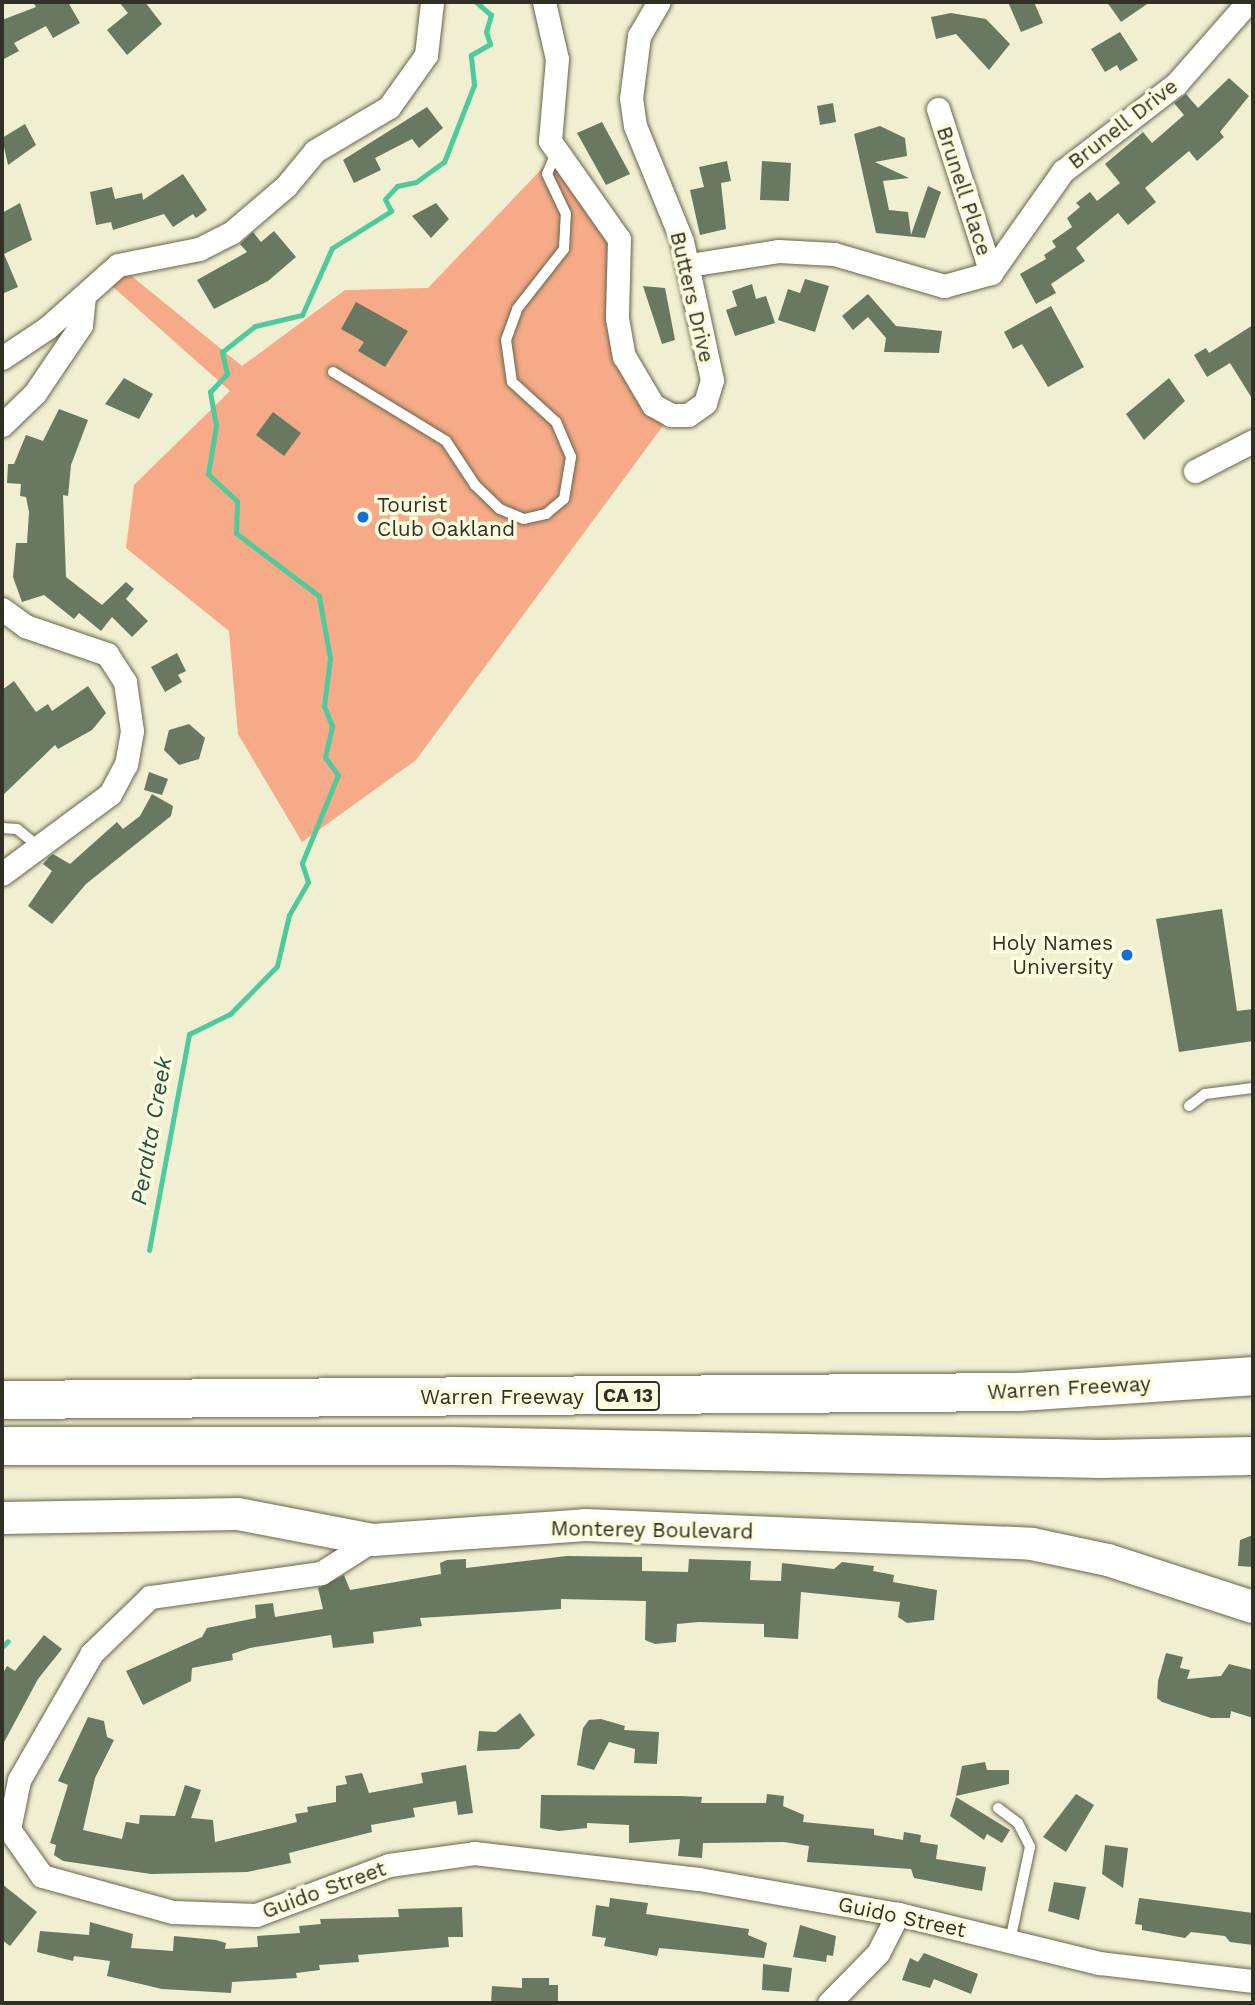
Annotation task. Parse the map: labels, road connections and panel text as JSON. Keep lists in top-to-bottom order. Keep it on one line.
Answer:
{"streets":{"highway":["Warren Freeway","CA 13"],"street":["Brunell Drive","Brunell Place","Butters Drive","Monterey Boulevard","Guido Street"]},"crossings":[["Brunell Drive","Brunell Place"],["Monterey Boulevard","Guido Street"]],"water":["Peralta Creek"],"places":["Tourist Club Oakland","Holy Names University"]}
